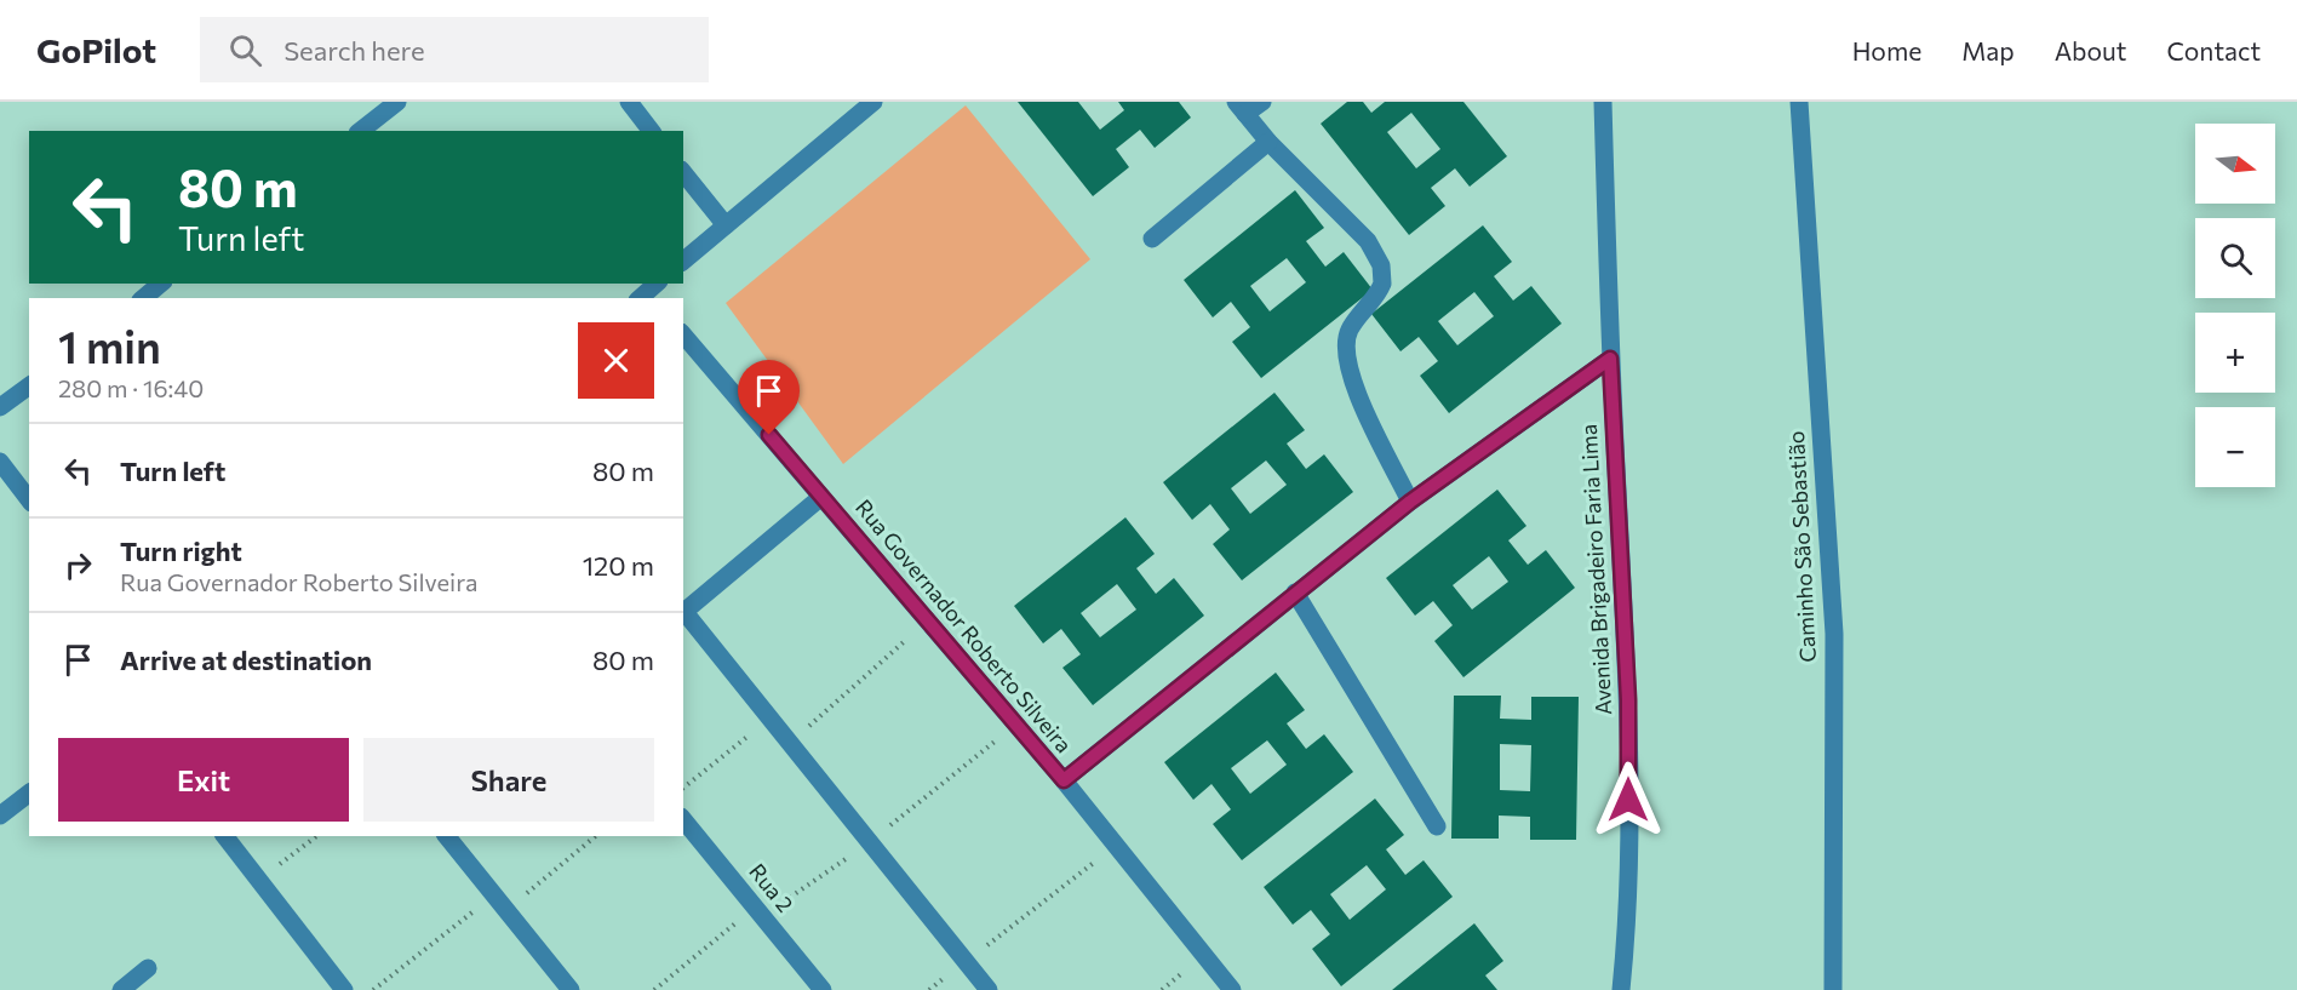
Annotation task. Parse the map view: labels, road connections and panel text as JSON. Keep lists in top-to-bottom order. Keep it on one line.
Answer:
{"streets":{"street":["Caminho São Sebastião","Avenida Brigadeiro Faria Lima","Rua Governador Roberto Silveira","Rua 2"]},"north":"right","page":{"header":"GoPilot","search":"Search here","nav":["Home","Map","About","Contact"],"map_buttons":["+","−"],"turn":["80 m","Turn left"],"heading":["1 min","280 m · 16:40"],"list":[{"name":"Turn left","value":"80 m"},{"name":"Turn right","note":"Rua Governador Roberto Silveira","value":"120 m"},{"name":"Arrive at destination","value":"80 m"}],"buttons":["Exit","Share"]}}
